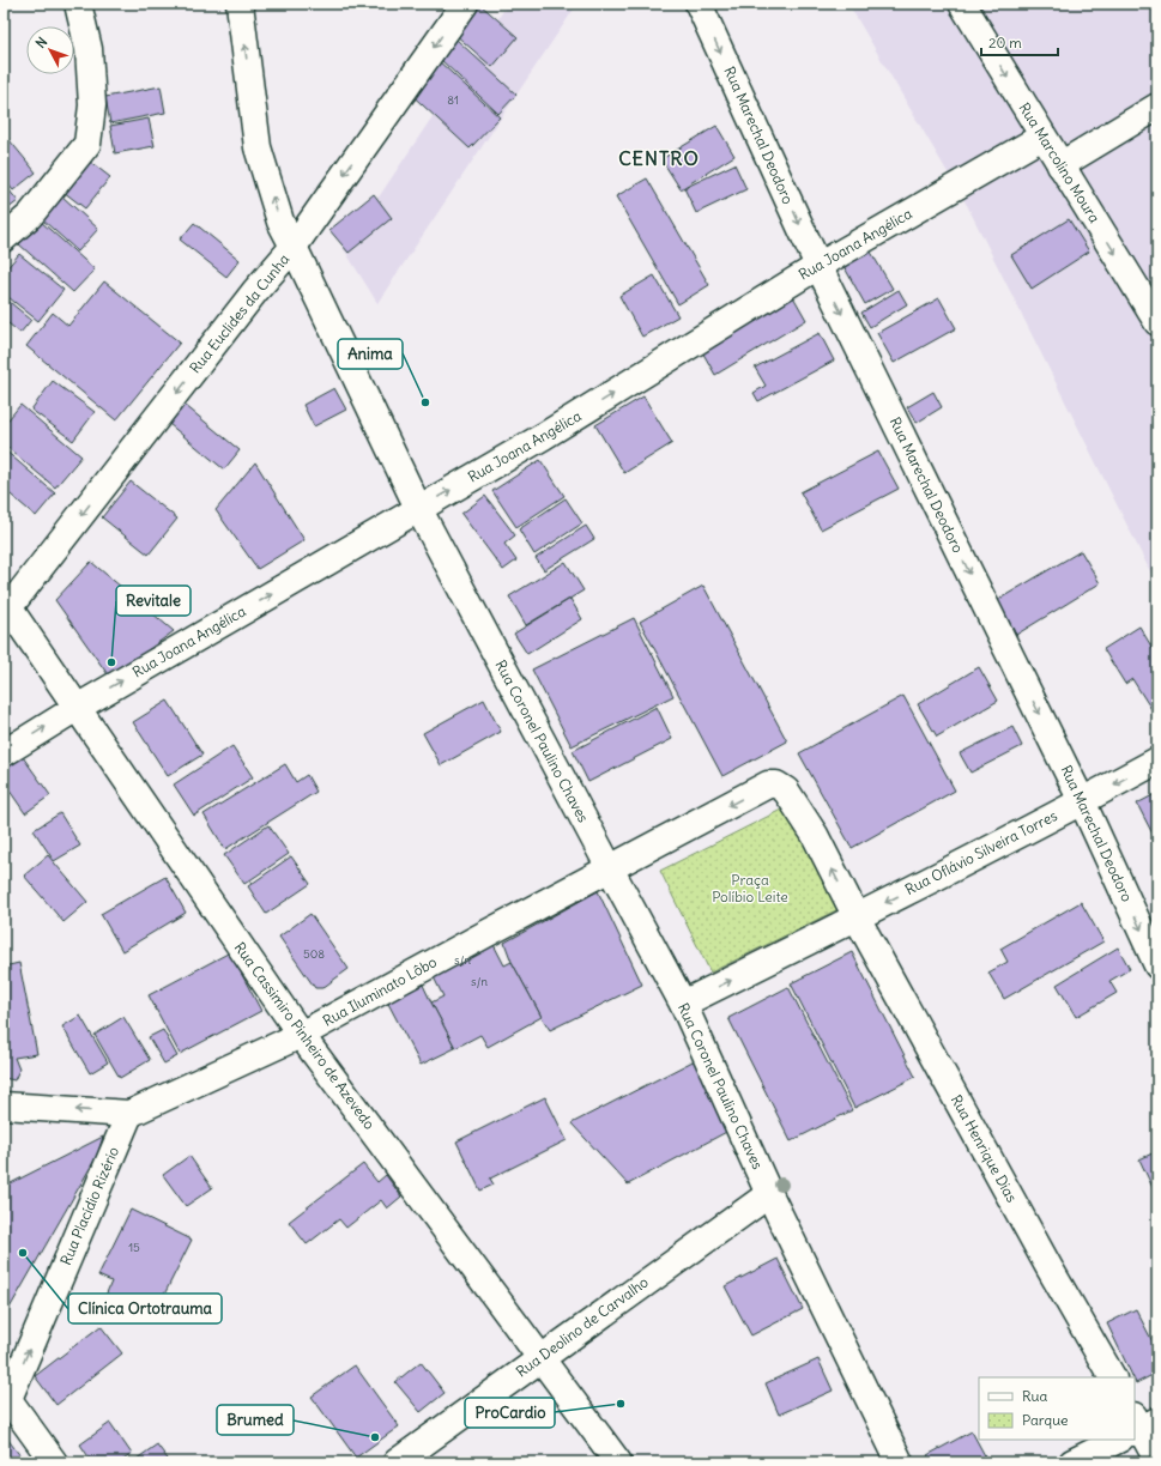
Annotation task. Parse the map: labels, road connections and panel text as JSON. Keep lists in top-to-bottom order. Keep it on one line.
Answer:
{"streets":{"street":["Rua Marechal Deodoro","Rua Marcolino Moura","Rua Joana Angélica","Rua Euclides da Cunha","Rua Coronel Paulino Chaves","Rua Oflávio Silveira Torres","Rua Iluminato Lôbo","Rua Cassimiro Pinheiro de Azevedo","Rua Henrique Dias","Rua Placídio Rizério","Rua Deolino de Carvalho"]},"crossings":[["Rua Marechal Deodoro","Rua Joana Angélica"],["Rua Marechal Deodoro","Rua Oflávio Silveira Torres"],["Rua Marcolino Moura","Rua Joana Angélica"],["Rua Joana Angélica","Rua Coronel Paulino Chaves"],["Rua Joana Angélica","Rua Cassimiro Pinheiro de Azevedo"],["Rua Euclides da Cunha","Rua Coronel Paulino Chaves"],["Rua Euclides da Cunha","Rua Cassimiro Pinheiro de Azevedo"],["Rua Coronel Paulino Chaves","Rua Iluminato Lôbo"],["Rua Coronel Paulino Chaves","Rua Deolino de Carvalho"],["Rua Oflávio Silveira Torres","Rua Henrique Dias"],["Rua Iluminato Lôbo","Rua Cassimiro Pinheiro de Azevedo"],["Rua Iluminato Lôbo","Rua Placídio Rizério"],["Rua Cassimiro Pinheiro de Azevedo","Rua Deolino de Carvalho"]],"one_way":["Rua Marechal Deodoro","Rua Marcolino Moura","Rua Joana Angélica","Rua Euclides da Cunha","Rua Oflávio Silveira Torres","Rua Placídio Rizério"],"districts":["CENTRO"],"parks":["Praça Políbio Leite"],"places":["Anima","Revitale","Clínica Ortotrauma","ProCardio","Brumed"],"house_numbers":["81","508","s/n","s/n","15"],"legend":["Rua","Parque"],"scale_bar":"20 m","north":"top left"}
